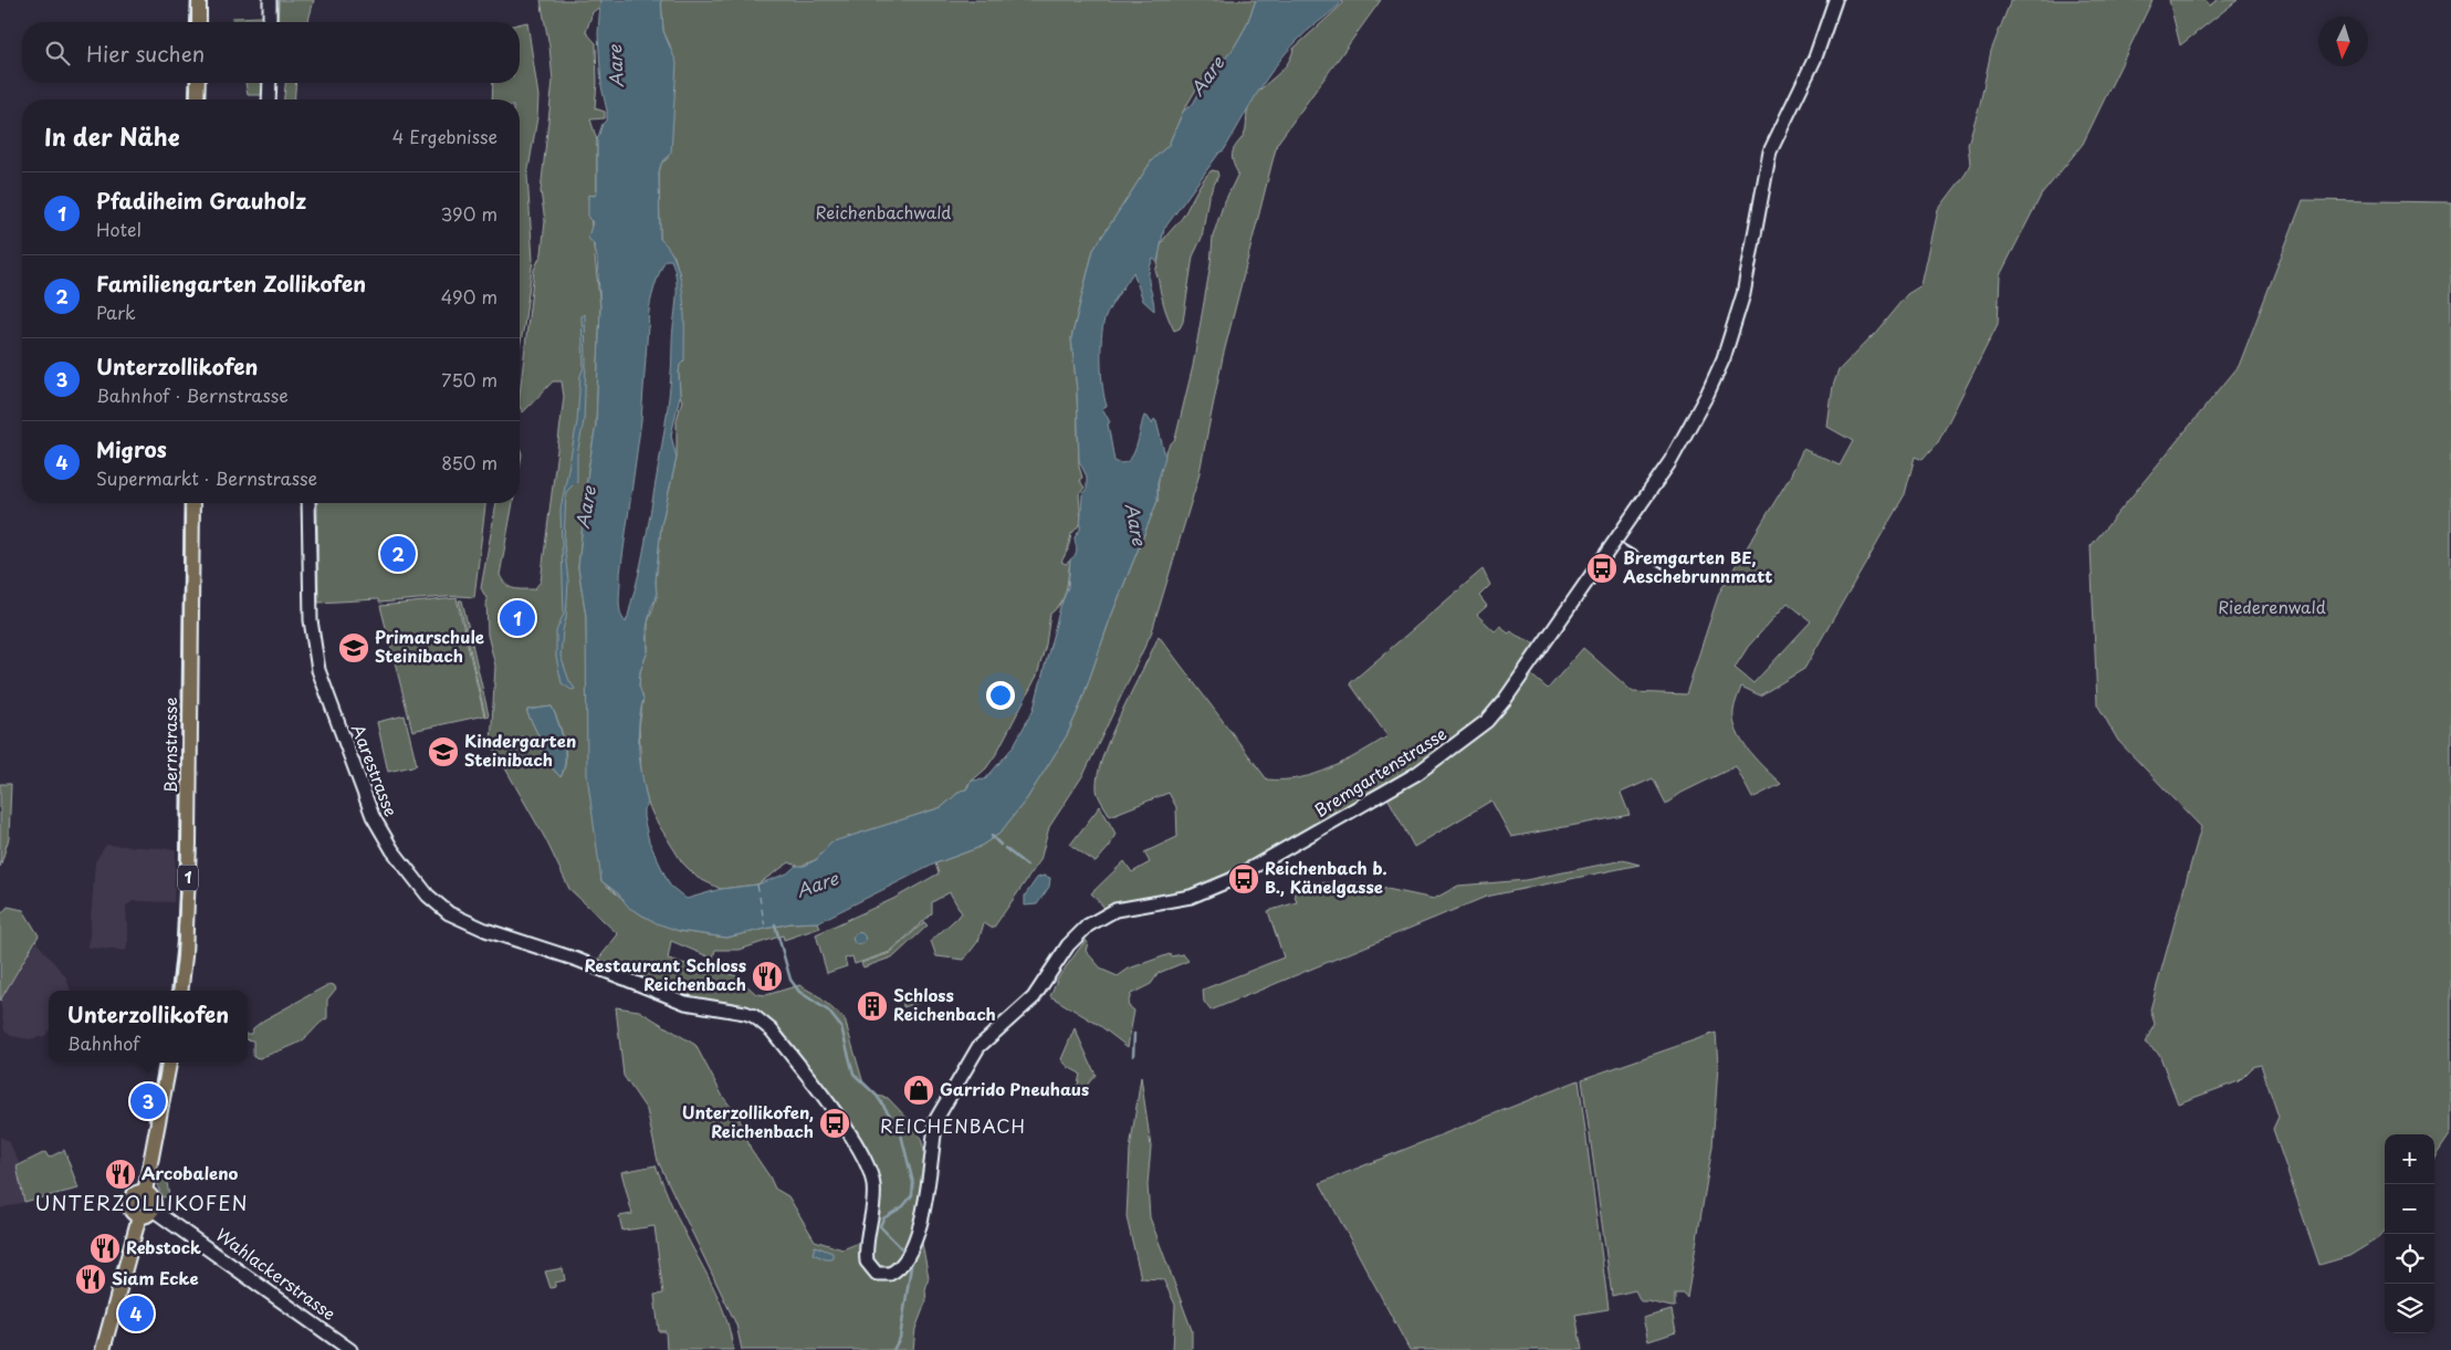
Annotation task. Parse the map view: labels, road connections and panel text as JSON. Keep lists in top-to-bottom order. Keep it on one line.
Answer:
{"streets":{"main road":["Bernstrasse","1"],"street":["Aarestrasse","Bremgartenstrasse","Wahlackerstrasse"]},"crossings":[["Aarestrasse","Bremgartenstrasse"]],"districts":["REICHENBACH","UNTERZOLLIKOFEN"],"water":["Aare"],"parks":["Reichenbachwald","Riederenwald"],"places":{"bus stop":["Bremgarten BE, Aeschebrunnmatt","Reichenbach b. B., Känelgasse","Unterzollikofen, Reichenbach"],"school or university":["Primarschule Steinibach","Kindergarten Steinibach"],"restaurant":["Restaurant Schloss Reichenbach","Arcobaleno","Rebstock","Siam Ecke"],"building":["Schloss Reichenbach"],"shop":["Garrido Pneuhaus"]},"north":"bottom","page":{"search":"Hier suchen","heading":["In der Nähe","4 Ergebnisse"],"list":[{"mark":"1","name":"Pfadiheim Grauholz","note":"Hotel","value":"390 m"},{"mark":"2","name":"Familiengarten Zollikofen","note":"Park","value":"490 m"},{"mark":"3","name":"Unterzollikofen","note":"Bahnhof · Bernstrasse","value":"750 m"},{"mark":"4","name":"Migros","note":"Supermarkt · Bernstrasse","value":"850 m"}],"pins":["2","1","3","4"],"popup":["Unterzollikofen","Bahnhof"],"map_buttons":["+","−"]}}
